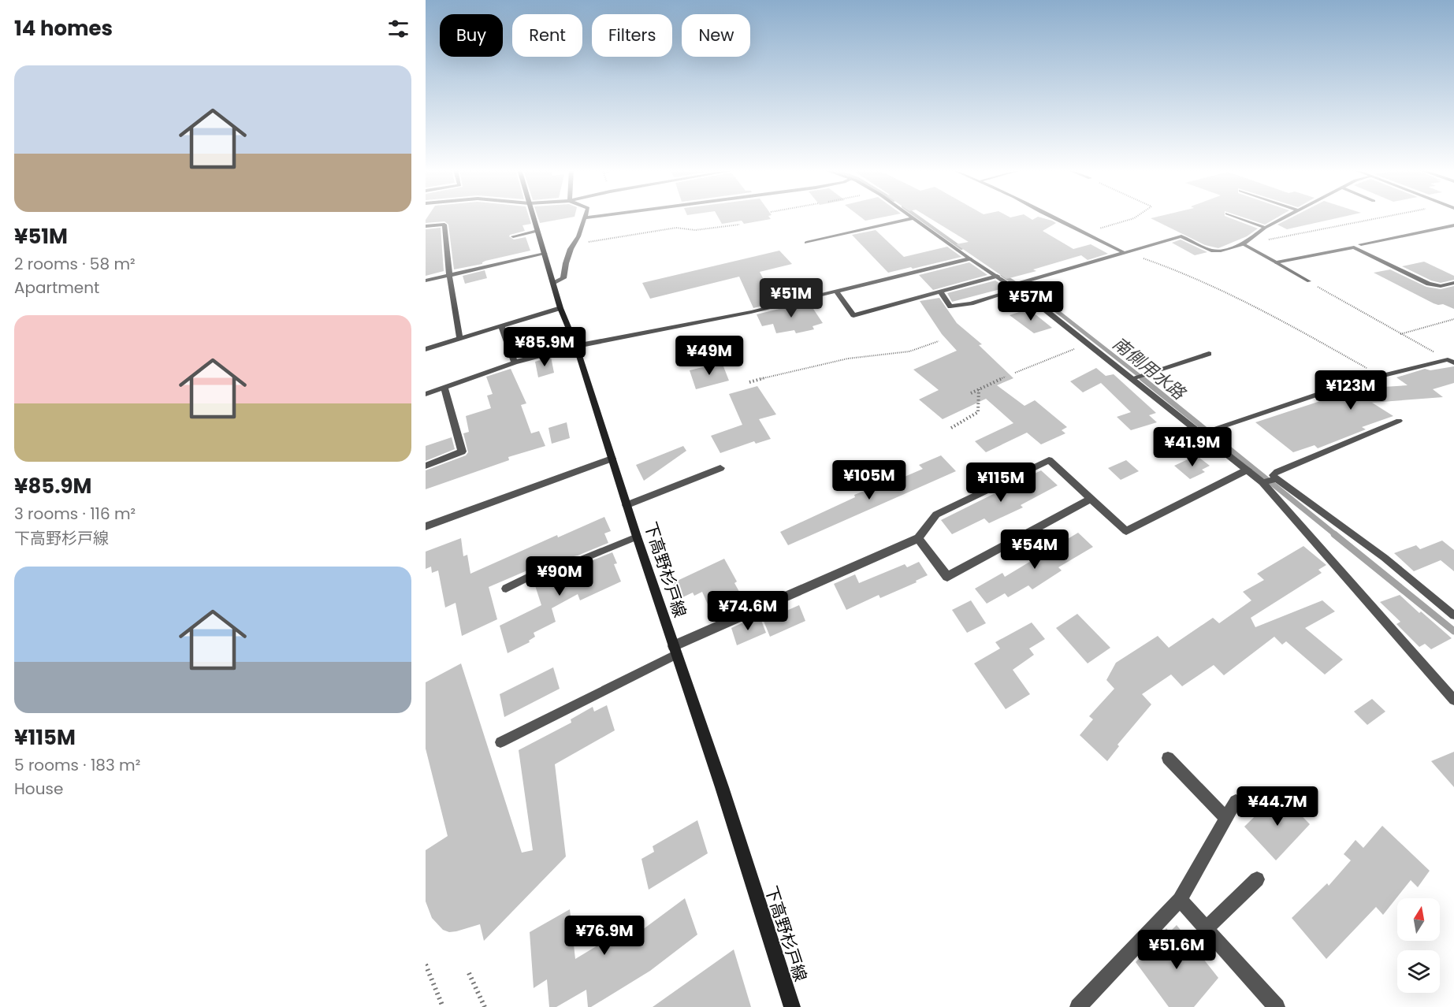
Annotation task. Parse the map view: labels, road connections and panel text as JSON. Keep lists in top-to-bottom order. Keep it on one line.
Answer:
{"streets":{"main road":["下高野杉戸線"]},"water":["南側用水路"],"north":"top","page":{"heading":"14 homes","chip":["Buy","Rent","Filters","New"],"list":[{"name":"¥51M","note":"2 rooms · 58 m² · Apartment"},{"name":"¥85.9M","note":"3 rooms · 116 m² · 下高野杉戸線"},{"name":"¥115M","note":"5 rooms · 183 m² · House"}],"price":["¥51M","¥57M","¥85.9M","¥49M","¥123M","¥41.9M","¥105M","¥115M","¥54M","¥90M","¥74.6M","¥44.7M","¥76.9M","¥51.6M"]}}
